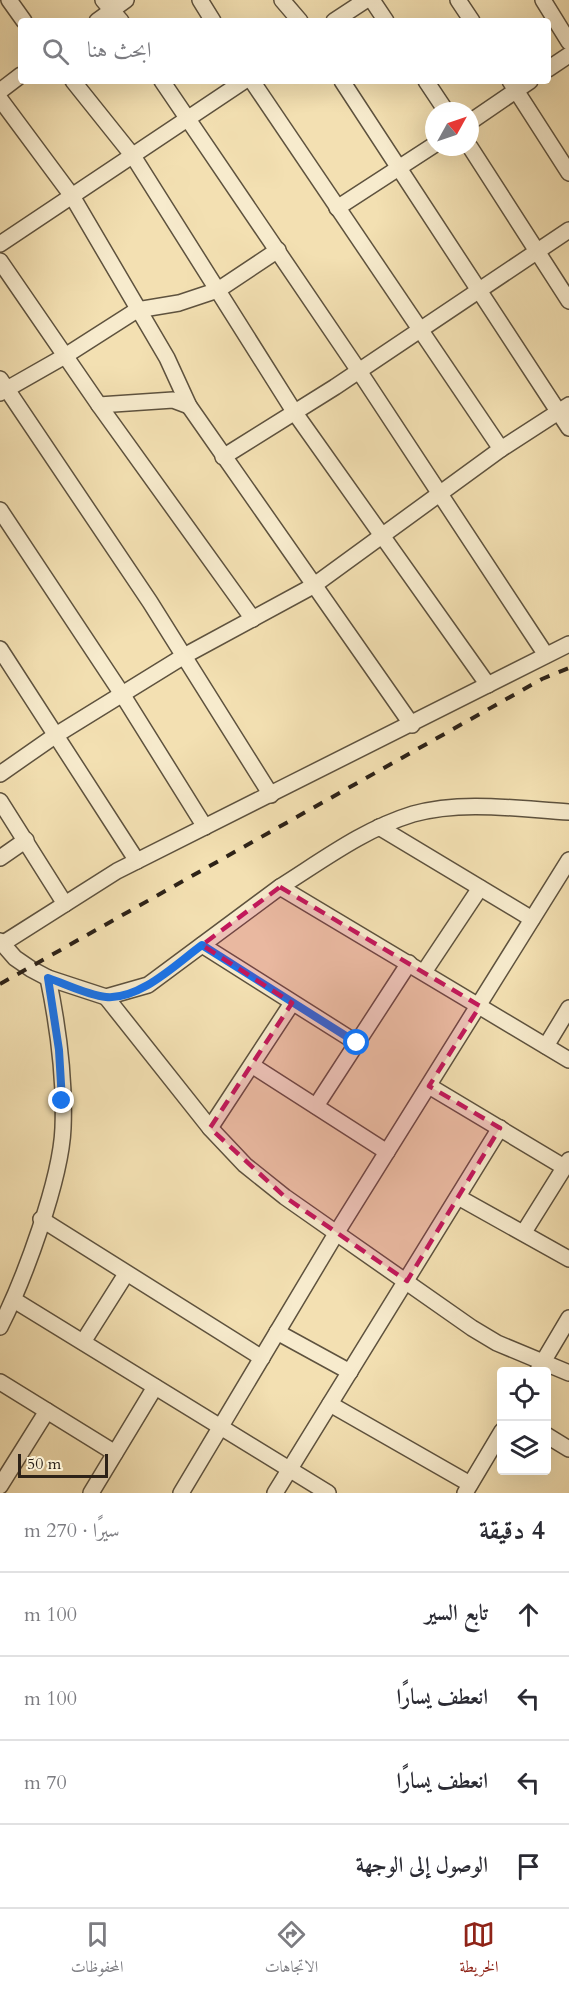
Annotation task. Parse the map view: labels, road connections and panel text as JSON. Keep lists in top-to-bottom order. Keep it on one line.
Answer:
{"scale_bar":"50 m","north":"top right","page":{"search":"ابحث هنا","scale":"50 m","heading":["4 دقيقة","سيرًا · 270 m"],"list":[["تابع السير","100 m"],["انعطف يسارًا","100 m"],["انعطف يسارًا","70 m"],"الوصول إلى الوجهة"],"nav":["الخريطة","الاتجاهات","المحفوظات"]}}
